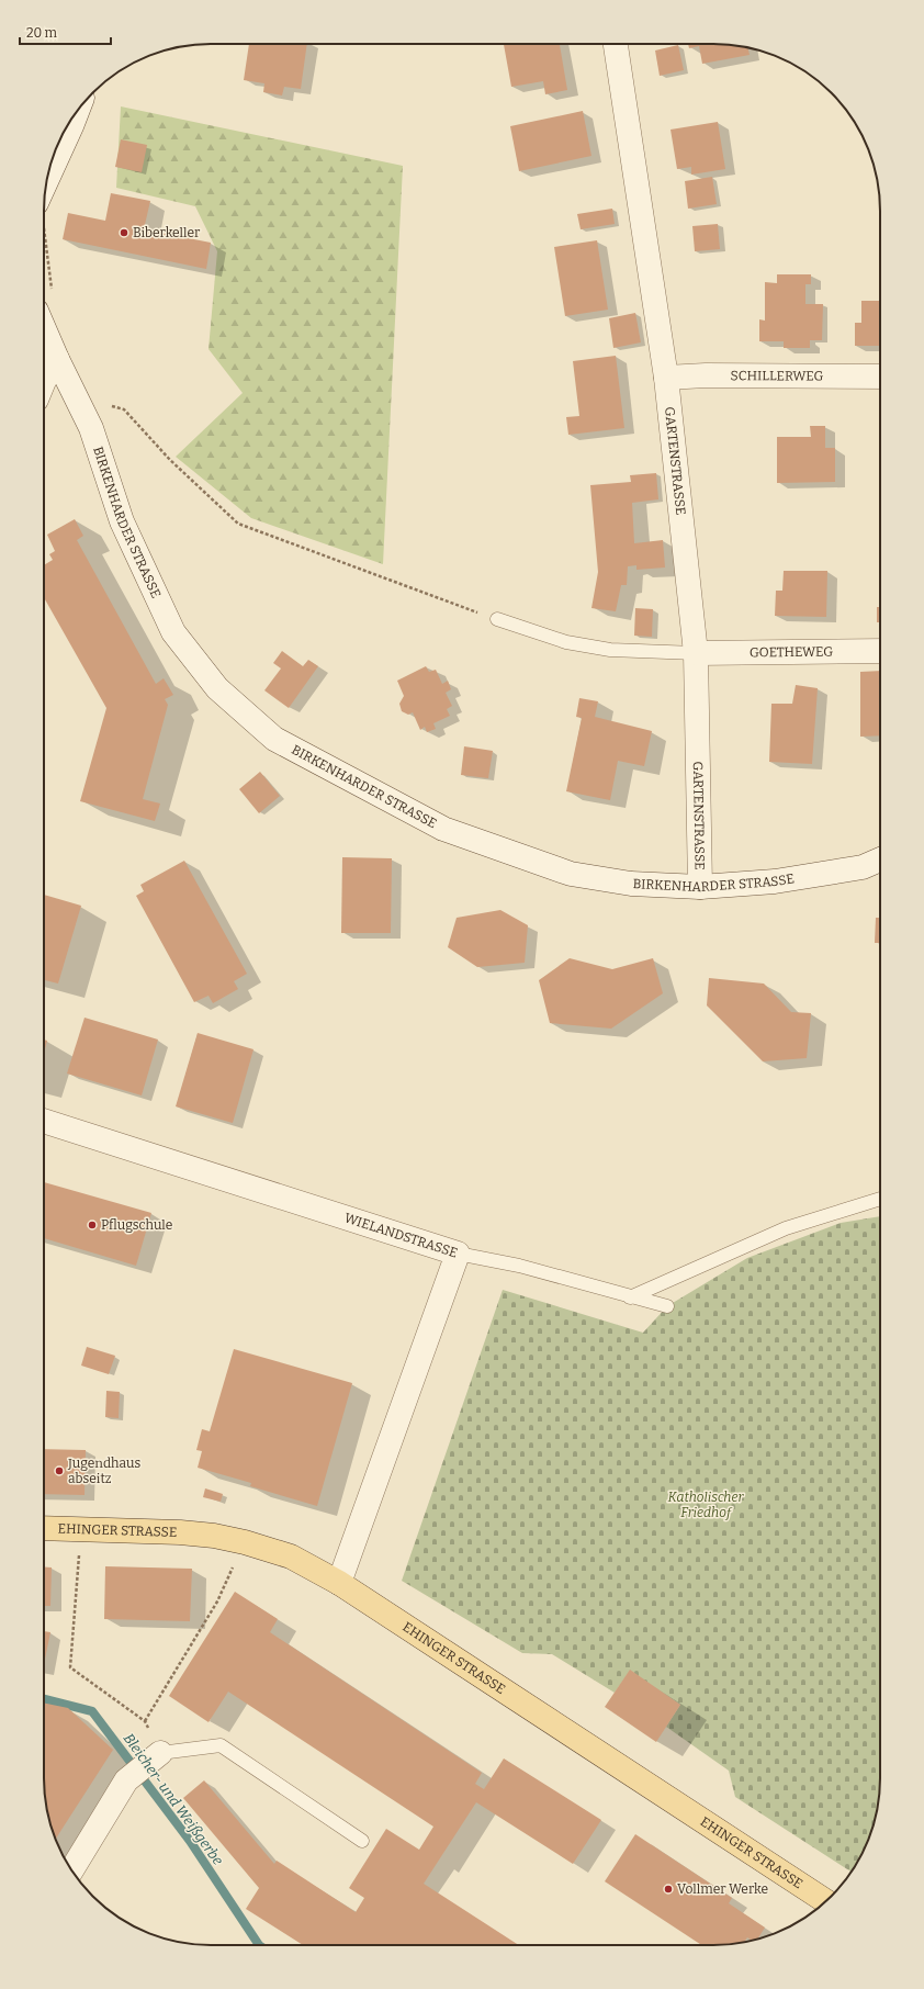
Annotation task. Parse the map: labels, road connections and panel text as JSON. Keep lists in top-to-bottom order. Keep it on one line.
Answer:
{"streets":{"main road":["EHINGER STRASSE"],"street":["SCHILLERWEG","GARTENSTRASSE","BIRKENHARDER STRASSE","GOETHEWEG","WIELANDSTRASSE"]},"crossings":[["SCHILLERWEG","GARTENSTRASSE"],["GARTENSTRASSE","BIRKENHARDER STRASSE"],["GARTENSTRASSE","GOETHEWEG"],["WIELANDSTRASSE","EHINGER STRASSE"]],"water":["Bleicher- und Weißgerbe"],"parks":["Katholischer Friedhof"],"places":["Biberkeller","Pflugschule","Jugendhaus abseitz","Vollmer Werke"],"scale_bar":"20 m"}
